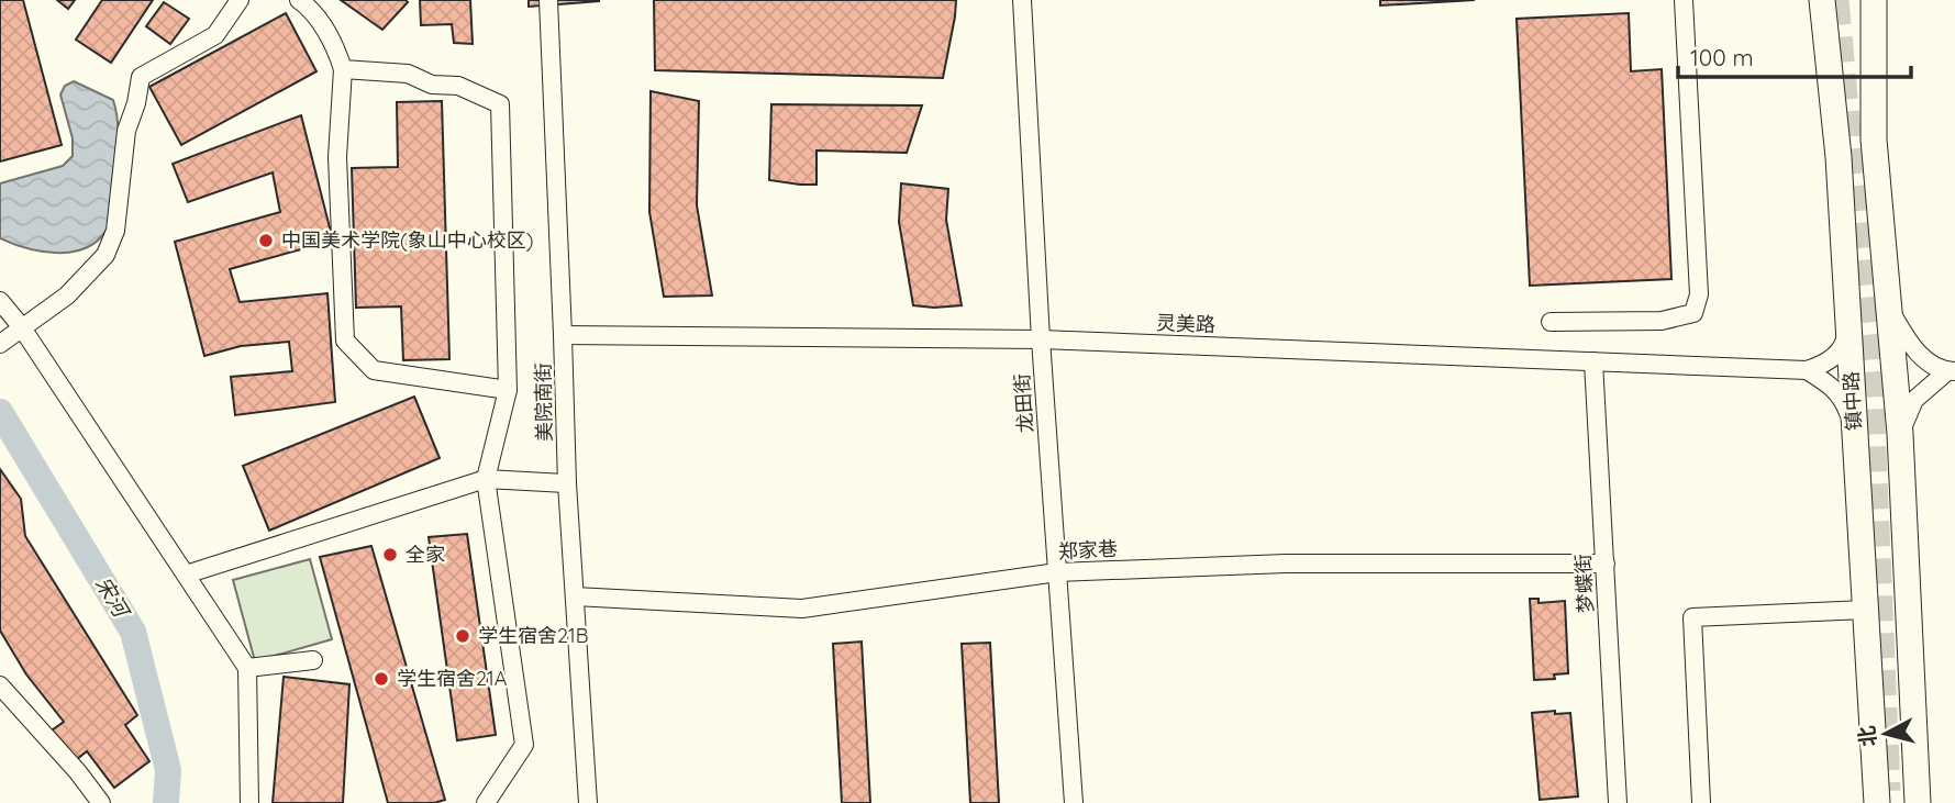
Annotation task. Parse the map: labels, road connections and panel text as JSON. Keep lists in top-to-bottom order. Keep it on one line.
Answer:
{"streets":{"highway":["镇中路"],"street":["灵美路","美院南街","龙田街","郑家巷","梦蝶街"]},"crossings":[["灵美路","美院南街"],["灵美路","龙田街"],["灵美路","梦蝶街"],["美院南街","郑家巷"],["龙田街","郑家巷"],["郑家巷","梦蝶街"]],"water":["宋河"],"places":["中国美术学院(象山中心校区)","全家","学生宿舍21B","学生宿舍21A"],"scale_bar":"100 m","north":"left"}
